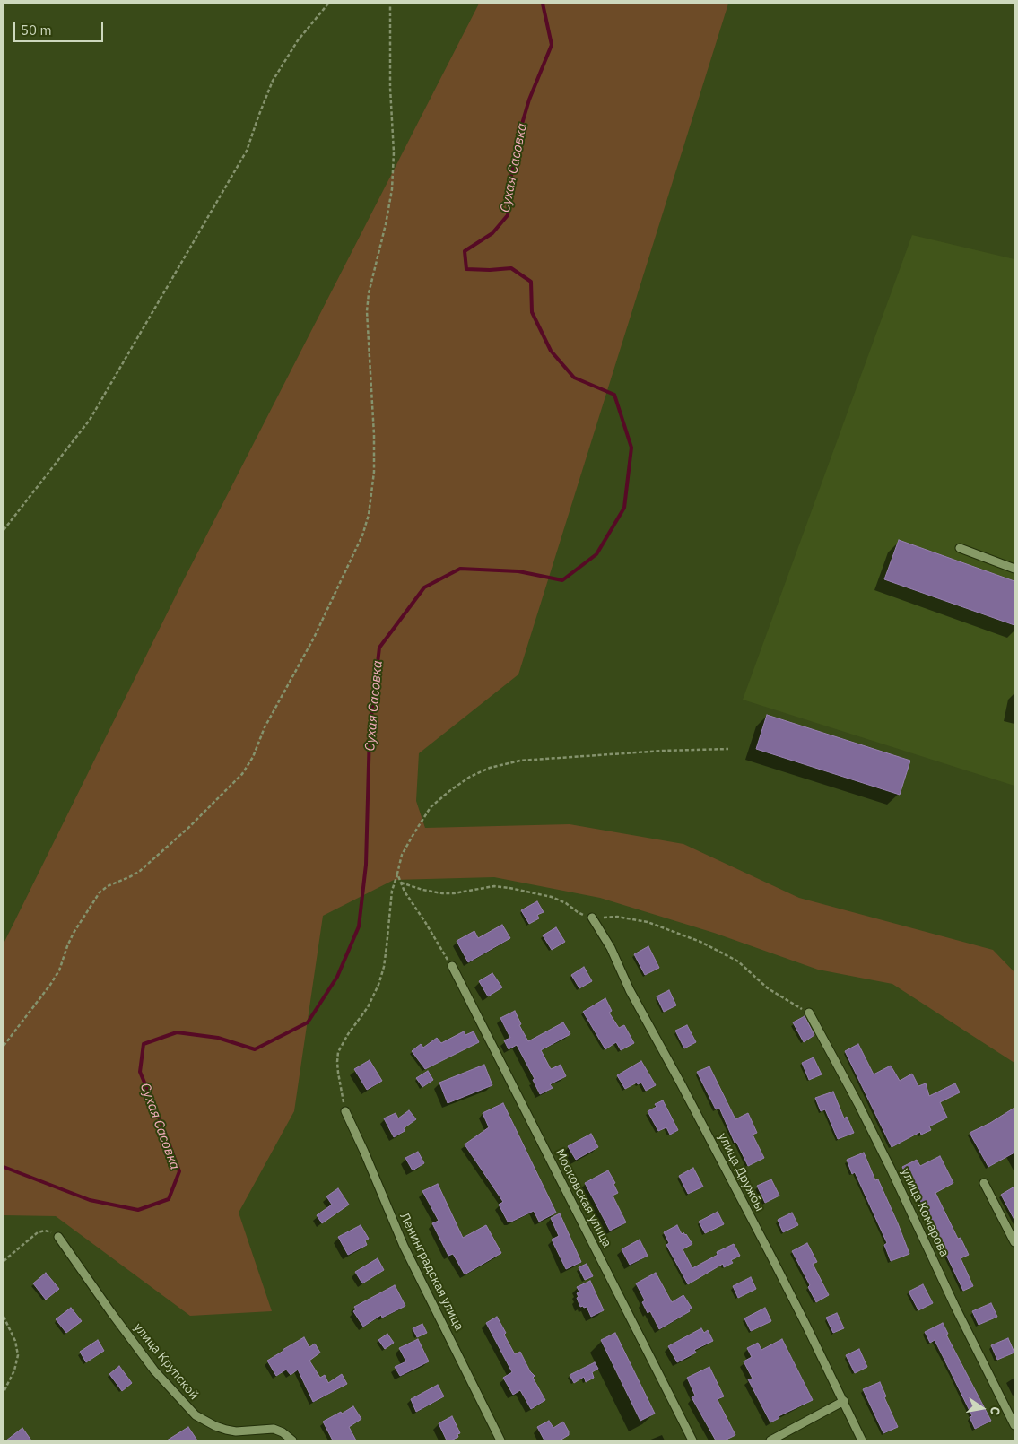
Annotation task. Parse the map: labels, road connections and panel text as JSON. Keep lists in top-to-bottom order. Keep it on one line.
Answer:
{"streets":{"street":["улица Дружбы","Московская улица","улица Комарова","Ленинградская улица","улица Крупской"]},"water":["Сухая Сасовка"],"scale_bar":"50 m","north":"right"}
